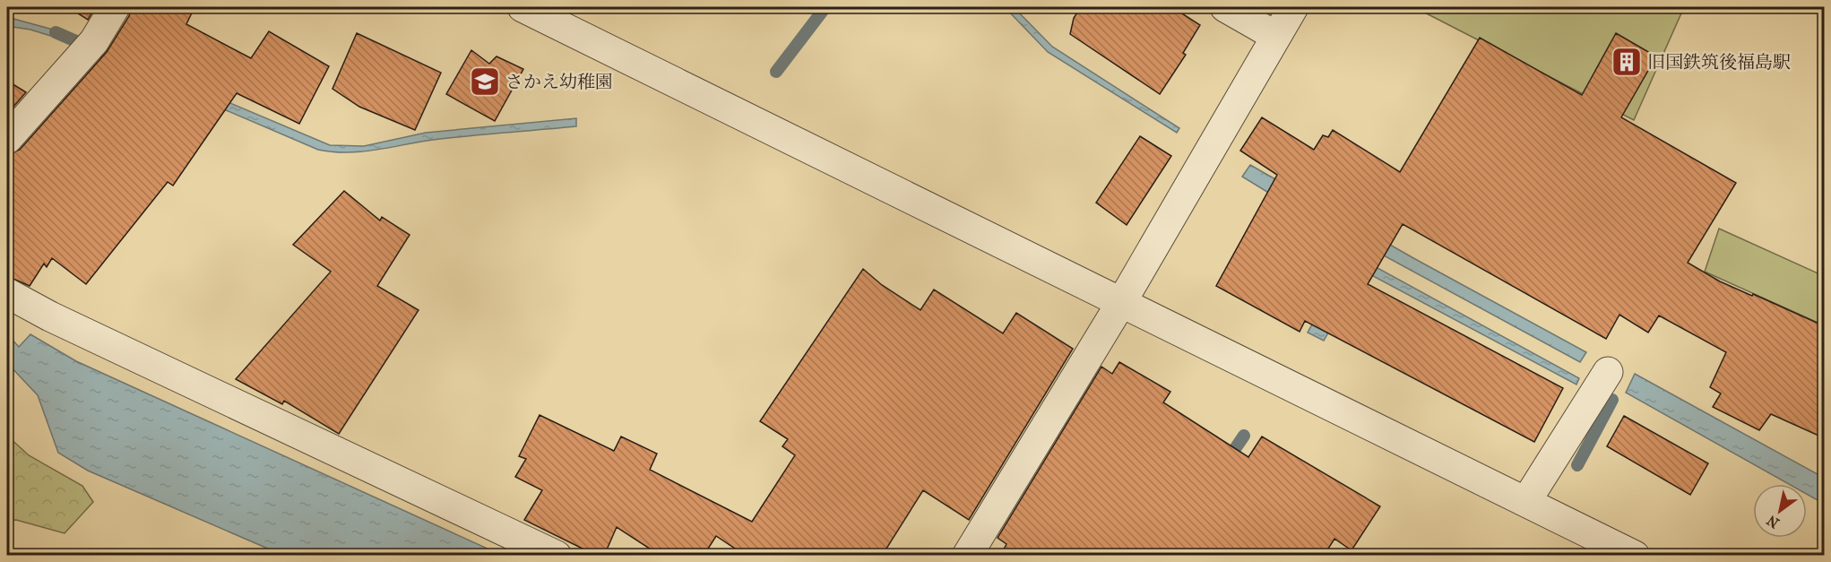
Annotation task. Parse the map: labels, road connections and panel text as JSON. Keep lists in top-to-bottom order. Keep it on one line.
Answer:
{"places":{"building":["旧国鉄筑後福島駅"],"school or university":["さかえ幼稚園"]},"north":"bottom left"}
